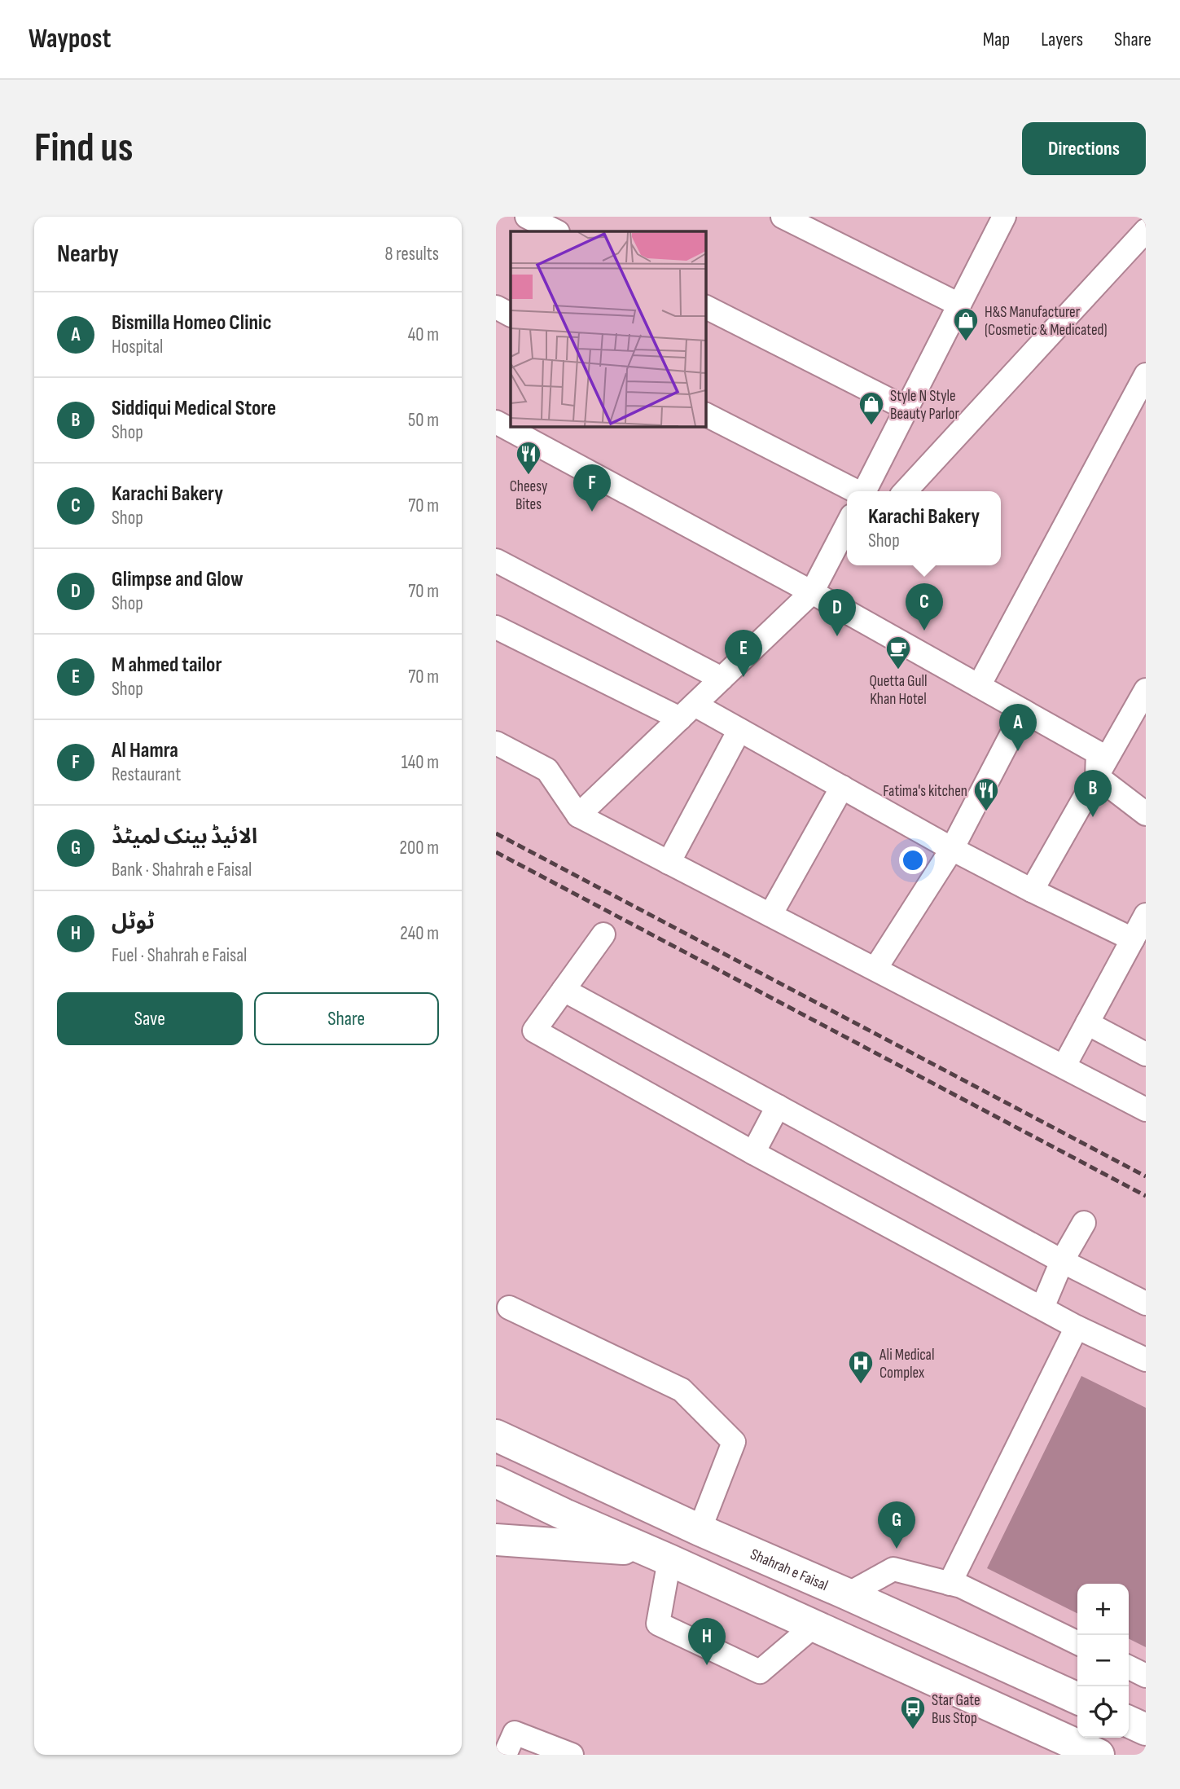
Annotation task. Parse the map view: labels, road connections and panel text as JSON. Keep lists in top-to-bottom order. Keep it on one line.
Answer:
{"streets":{"highway":["Shahrah e Faisal"]},"places":{"shop":["H&S Manufacturer (Cosmetic & Medicated)","Style N Style Beauty Parlor"],"restaurant":["Cheesy Bites","Fatima's kitchen"],"cafe":["Quetta Gull Khan Hotel"],"hospital":["Ali Medical Complex"],"bus stop":["Star Gate Bus Stop"]},"page":{"header":"Waypost","nav":["Map","Layers","Share"],"buttons":["Directions",["Save","Share"]],"title":"Find us","heading":["Nearby","8 results"],"list":[{"mark":"A","name":"Bismilla Homeo Clinic","note":"Hospital","value":"40 m"},{"mark":"B","name":"Siddiqui Medical Store","note":"Shop","value":"50 m"},{"mark":"C","name":"Karachi Bakery","note":"Shop","value":"70 m"},{"mark":"D","name":"Glimpse and Glow","note":"Shop","value":"70 m"},{"mark":"E","name":"M ahmed tailor","note":"Shop","value":"70 m"},{"mark":"F","name":"Al Hamra","note":"Restaurant","value":"140 m"},{"mark":"G","name":"الائیڈ بینک لمیٹڈ","note":"Bank · Shahrah e Faisal","value":"200 m"},{"mark":"H","name":"ٹوٹل","note":"Fuel · Shahrah e Faisal","value":"240 m"}],"pins":["F","C","D","E","A","B","G","H"],"popup":["Karachi Bakery","Shop"],"map_buttons":["+","−"]}}
